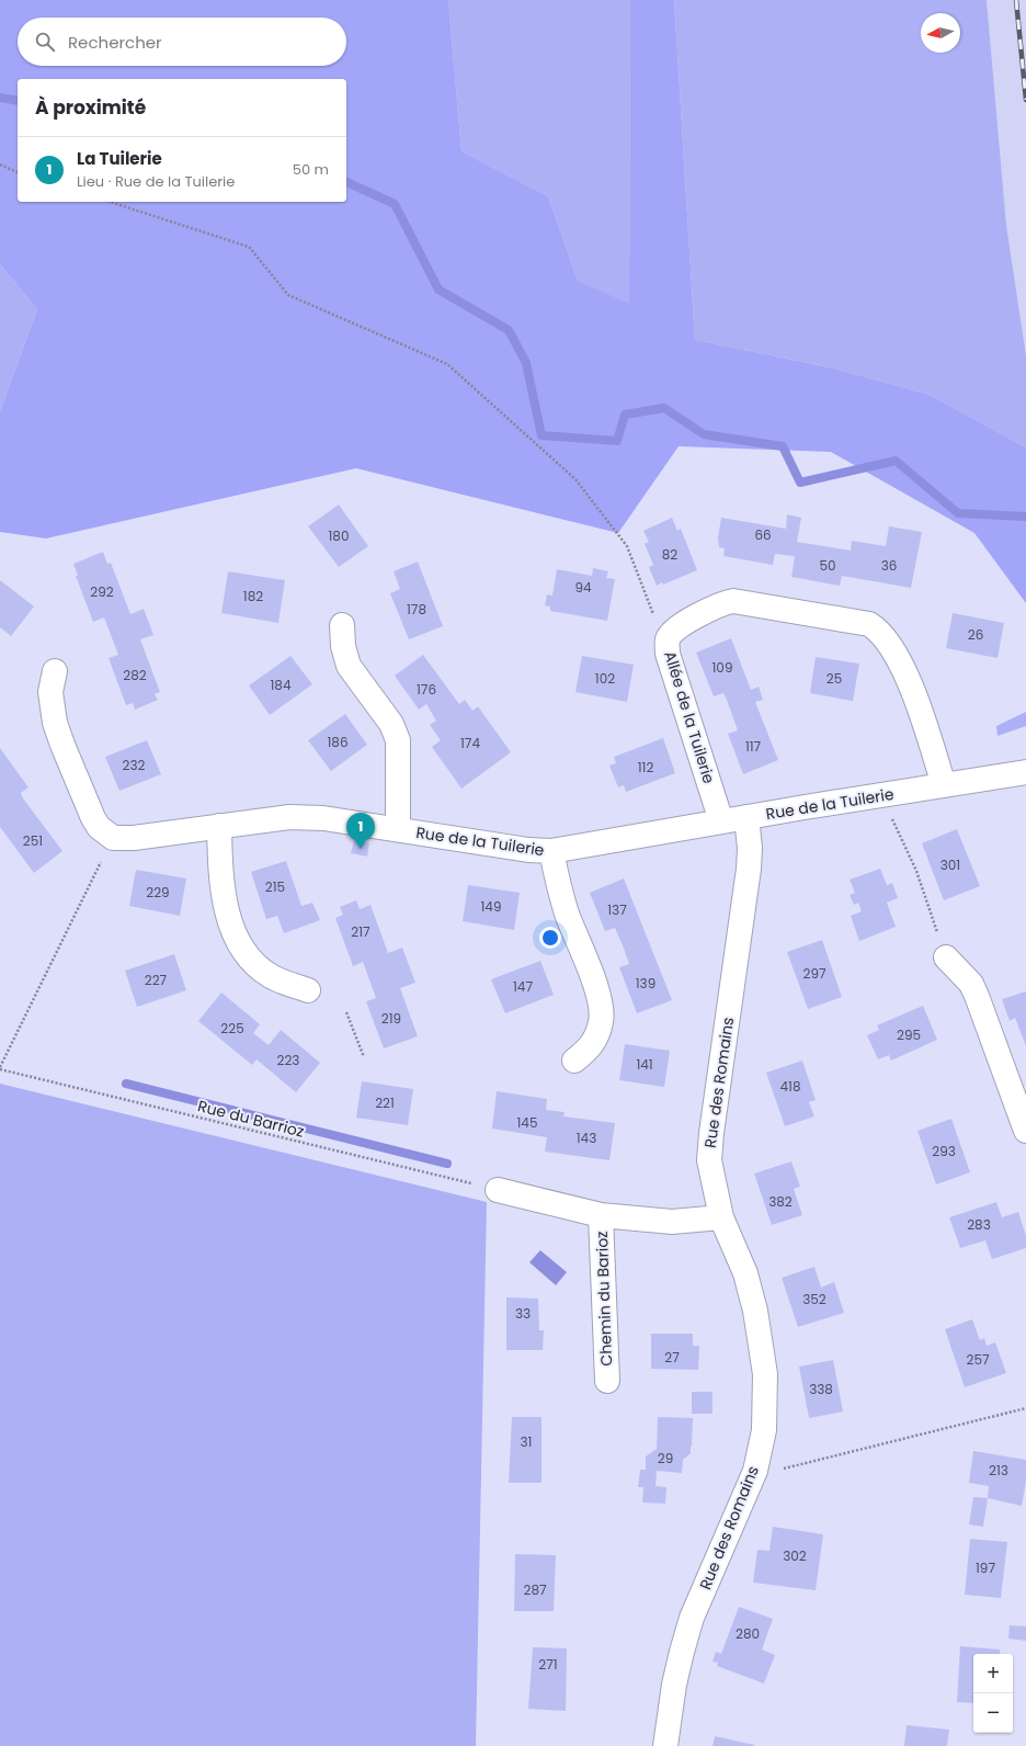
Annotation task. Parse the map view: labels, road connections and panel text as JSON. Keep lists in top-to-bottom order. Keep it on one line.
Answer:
{"streets":{"street":["Allée de la Tuilerie","Rue de la Tuilerie","Rue des Romains","Chemin du Barioz"],"path":["Rue du Barrioz"]},"crossings":[["Allée de la Tuilerie","Rue de la Tuilerie"],["Rue de la Tuilerie","Rue des Romains"]],"house_numbers":["66","180","82","50","36","94","292","182","178","26","109","282","102","25","184","176","186","174","117","232","112","251","301","215","229","149","137","217","297","227","139","147","219","225","295","223","141","418","221","145","143","293","382","283","352","33","27","257","338","31","29","213","302","197","287","280","271"],"north":"left","page":{"search":"Rechercher","heading":"À proximité","list":[{"mark":"1","name":"La Tuilerie","note":"Lieu · Rue de la Tuilerie","value":"50 m"}],"pins":"1","map_buttons":["+","−"]}}
